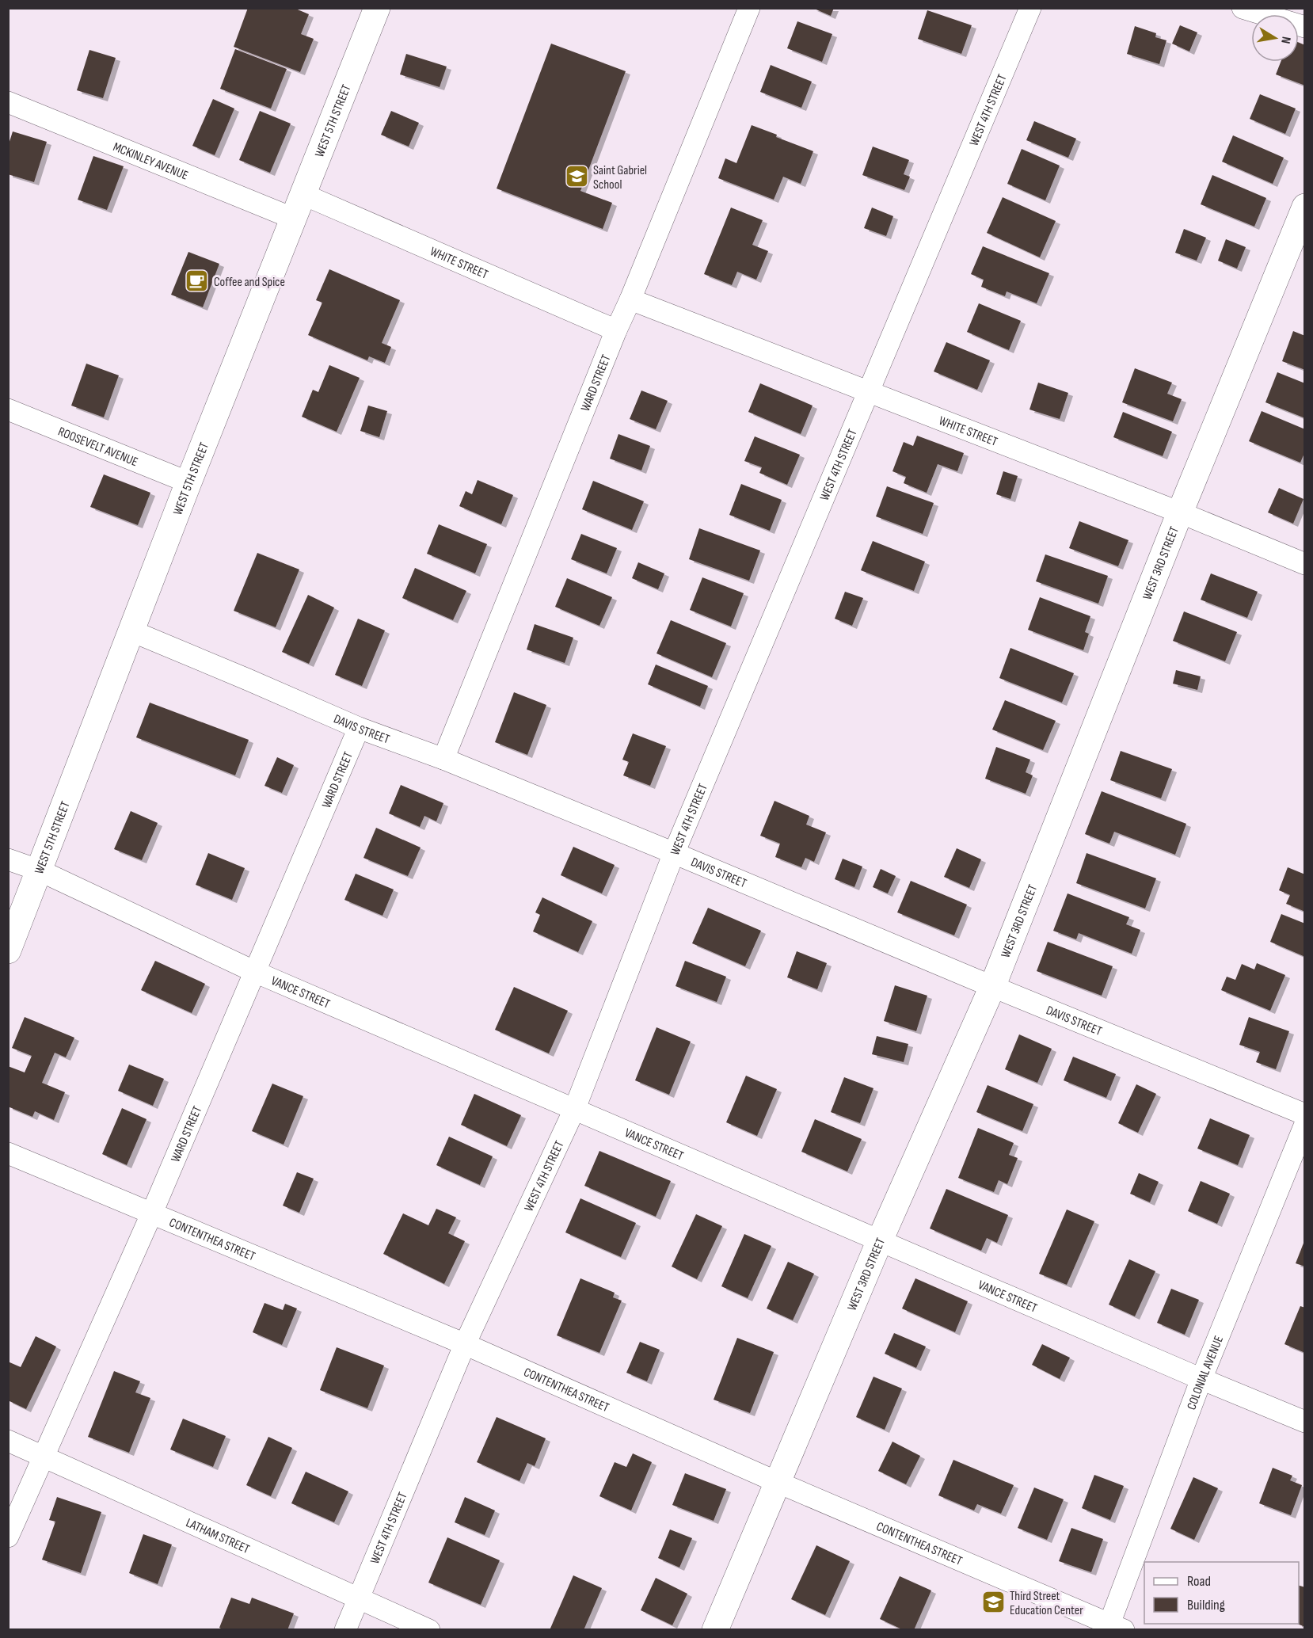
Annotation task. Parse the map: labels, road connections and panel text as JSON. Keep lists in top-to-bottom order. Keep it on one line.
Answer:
{"streets":{"street":["WEST 4TH STREET","WEST 5TH STREET","MCKINLEY AVENUE","WHITE STREET","WARD STREET","ROOSEVELT AVENUE","WEST 3RD STREET","DAVIS STREET","VANCE STREET","CONTENTHEA STREET","COLONIAL AVENUE","LATHAM STREET"]},"crossings":[["WEST 4TH STREET","WHITE STREET"],["WEST 4TH STREET","DAVIS STREET"],["WEST 4TH STREET","VANCE STREET"],["WEST 4TH STREET","CONTENTHEA STREET"],["WEST 4TH STREET","LATHAM STREET"],["WEST 5TH STREET","MCKINLEY AVENUE"],["WEST 5TH STREET","WHITE STREET"],["WEST 5TH STREET","ROOSEVELT AVENUE"],["WEST 5TH STREET","DAVIS STREET"],["WEST 5TH STREET","VANCE STREET"],["WHITE STREET","WARD STREET"],["WHITE STREET","WEST 3RD STREET"],["WARD STREET","DAVIS STREET"],["WARD STREET","VANCE STREET"],["WARD STREET","CONTENTHEA STREET"],["WARD STREET","LATHAM STREET"],["WEST 3RD STREET","DAVIS STREET"],["WEST 3RD STREET","VANCE STREET"],["WEST 3RD STREET","CONTENTHEA STREET"],["VANCE STREET","COLONIAL AVENUE"],["CONTENTHEA STREET","COLONIAL AVENUE"]],"places":{"school or university":["Saint Gabriel School","Third Street Education Center"],"cafe":["Coffee and Spice"]},"legend":["Road","Building"],"north":"right"}
